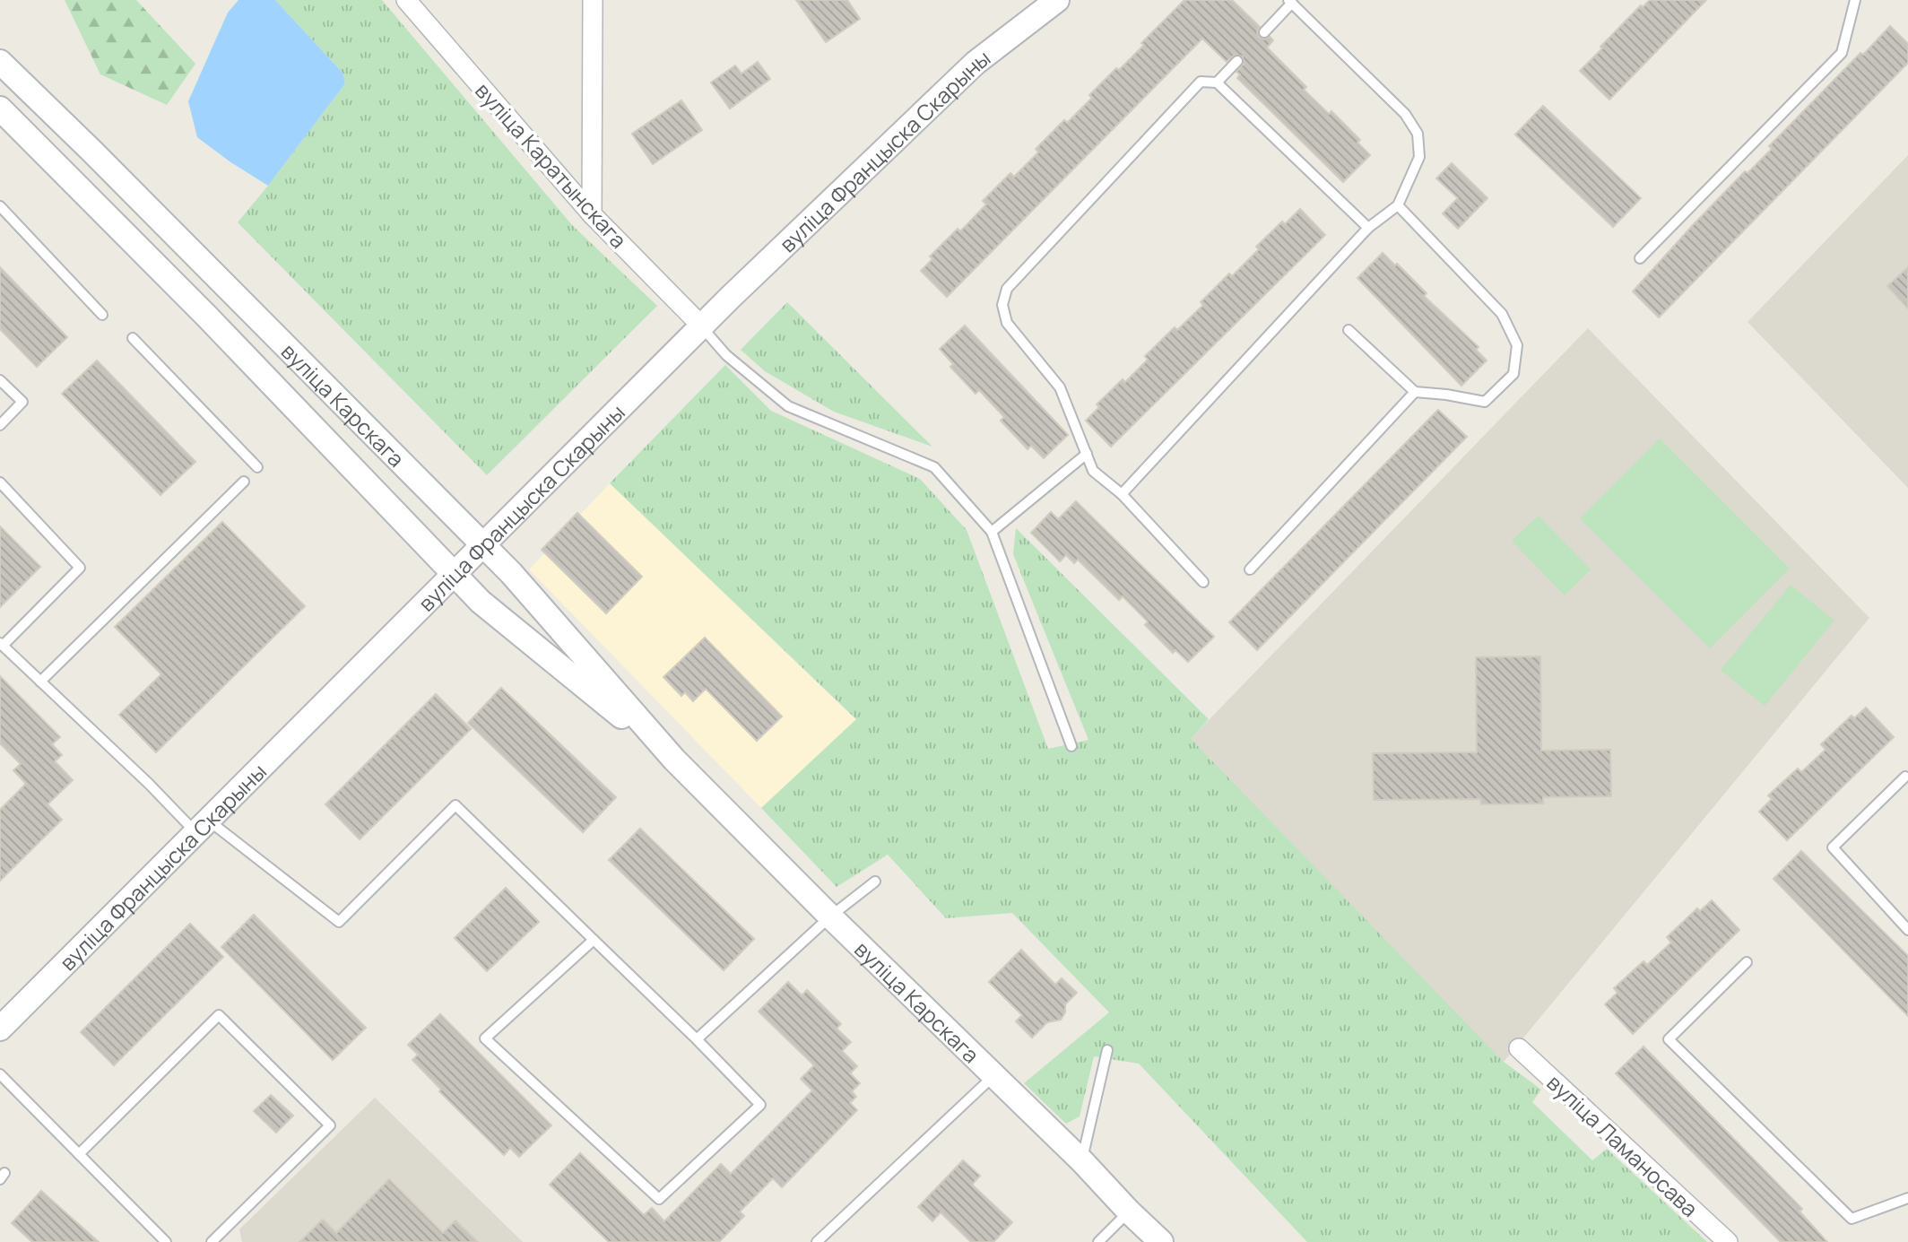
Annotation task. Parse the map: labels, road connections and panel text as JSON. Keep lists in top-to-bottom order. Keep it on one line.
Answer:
{"streets":{"street":["вуліца Францыска Скарыны","вуліца Каратынскага","вуліца Карскага","вуліца Ламаносава"]},"crossings":[["вуліца Францыска Скарыны","вуліца Каратынскага"],["вуліца Францыска Скарыны","вуліца Карскага"]]}
